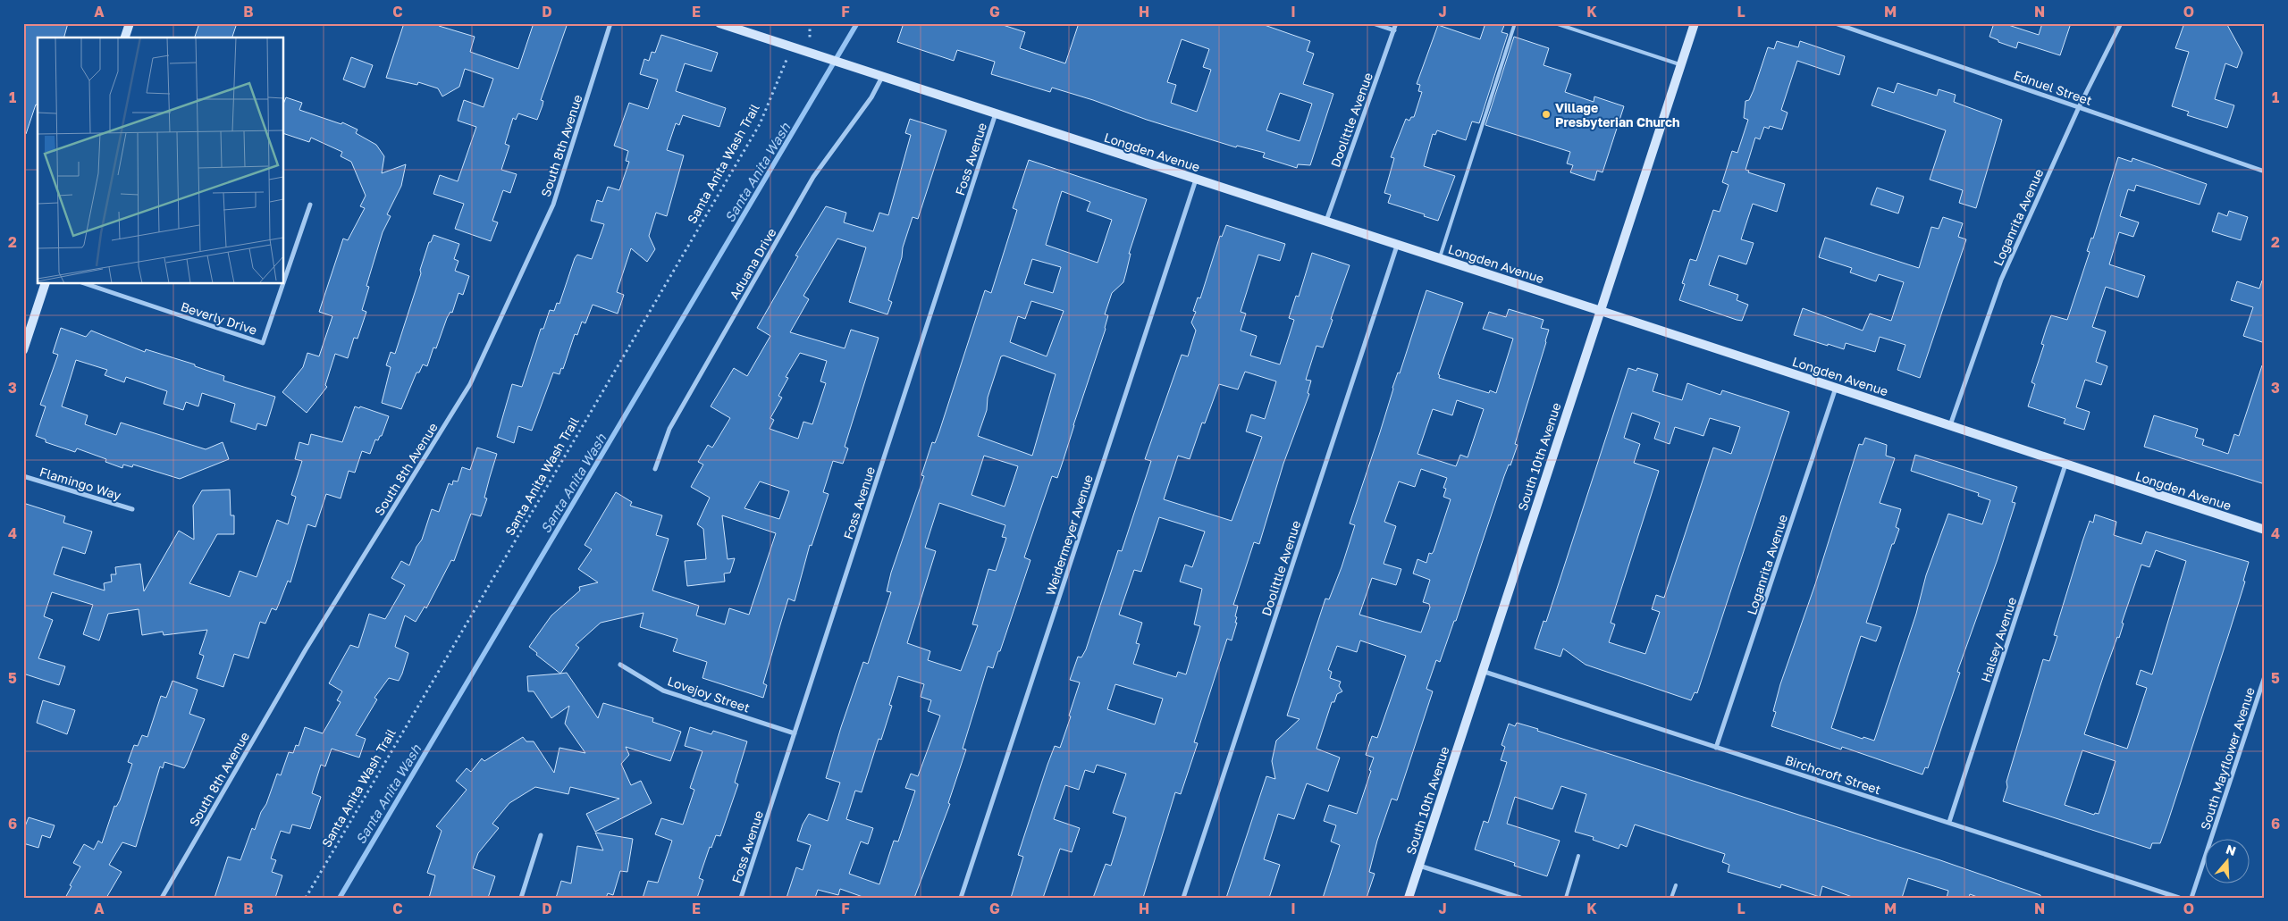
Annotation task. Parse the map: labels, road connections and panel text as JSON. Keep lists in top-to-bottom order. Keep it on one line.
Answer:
{"streets":{"street":["Ednuel Street","Doolittle Avenue","South 8th Avenue","Longden Avenue","Foss Avenue","Loganrita Avenue","Aduana Drive","Beverly Drive","South 10th Avenue","Flamingo Way","Weidermeyer Avenue","Halsey Avenue","Lovejoy Street","South Mayflower Avenue","Birchcroft Street"],"path":["Santa Anita Wash Trail"]},"crossings":[["Ednuel Street","Loganrita Avenue"],["Doolittle Avenue","Longden Avenue"],["Longden Avenue","Foss Avenue"],["Longden Avenue","Loganrita Avenue"],["Longden Avenue","Aduana Drive"],["Longden Avenue","South 10th Avenue"],["Longden Avenue","Weidermeyer Avenue"],["Longden Avenue","Halsey Avenue"],["Foss Avenue","Lovejoy Street"],["Loganrita Avenue","Birchcroft Street"],["South 10th Avenue","Birchcroft Street"],["Halsey Avenue","Birchcroft Street"]],"water":["Santa Anita Wash"],"places":["Village Presbyterian Church"],"north":"top","grid":{"columns":["A","B","C","D","E","F","G","H","I","J","K","L","M","N","O"],"rows":["1","2","3","4","5","6"]}}
